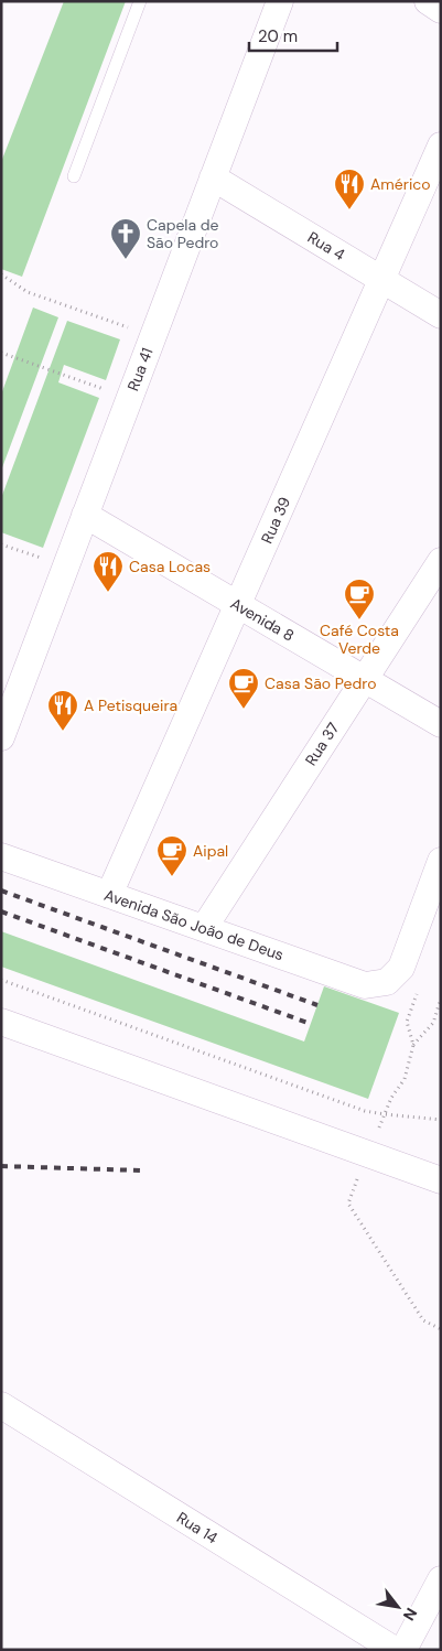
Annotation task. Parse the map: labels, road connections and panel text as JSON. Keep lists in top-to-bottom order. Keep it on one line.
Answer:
{"streets":{"street":["Rua 4","Rua 41","Rua 39","Avenida 8","Rua 37","Avenida São João de Deus","Rua 14"]},"crossings":[["Rua 4","Rua 41"],["Rua 4","Rua 39"],["Rua 41","Avenida 8"],["Rua 39","Avenida 8"],["Rua 39","Avenida São João de Deus"],["Avenida 8","Rua 37"],["Rua 37","Avenida São João de Deus"]],"places":{"restaurant":["Américo","Casa Locas","A Petisqueira"],"church":["Capela de São Pedro"],"cafe":["Café Costa Verde","Casa São Pedro","Aipal"]},"scale_bar":"20 m","north":"bottom right"}
